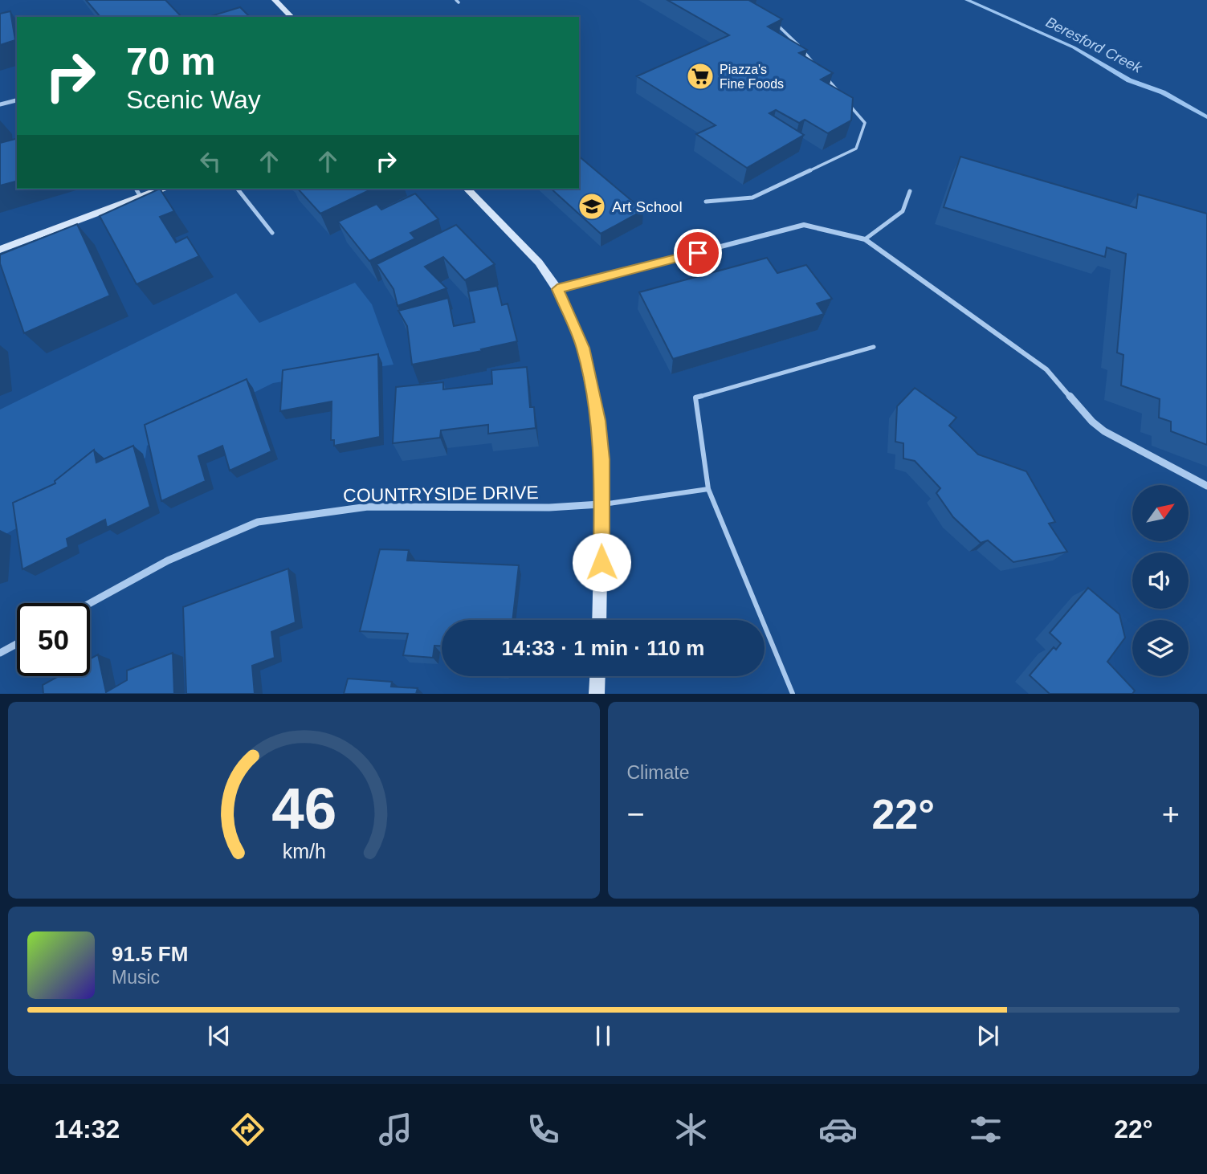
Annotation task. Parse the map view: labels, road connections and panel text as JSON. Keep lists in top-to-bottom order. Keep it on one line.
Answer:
{"streets":{"street":["COUNTRYSIDE DRIVE"]},"water":["Beresford Creek"],"places":{"supermarket":["Piazza's Fine Foods"],"school or university":["Art School"]},"north":"top right","page":{"turn":["70 m","Scenic Way"],"limit":"50","trip":"14:33 · 1 min · 110 m","tile":"Climate","heat":["−","22°","+"],"song":["91.5 FM","Music"],"tabs":["14:32","22°"],"gauge":["46","km/h"]}}
